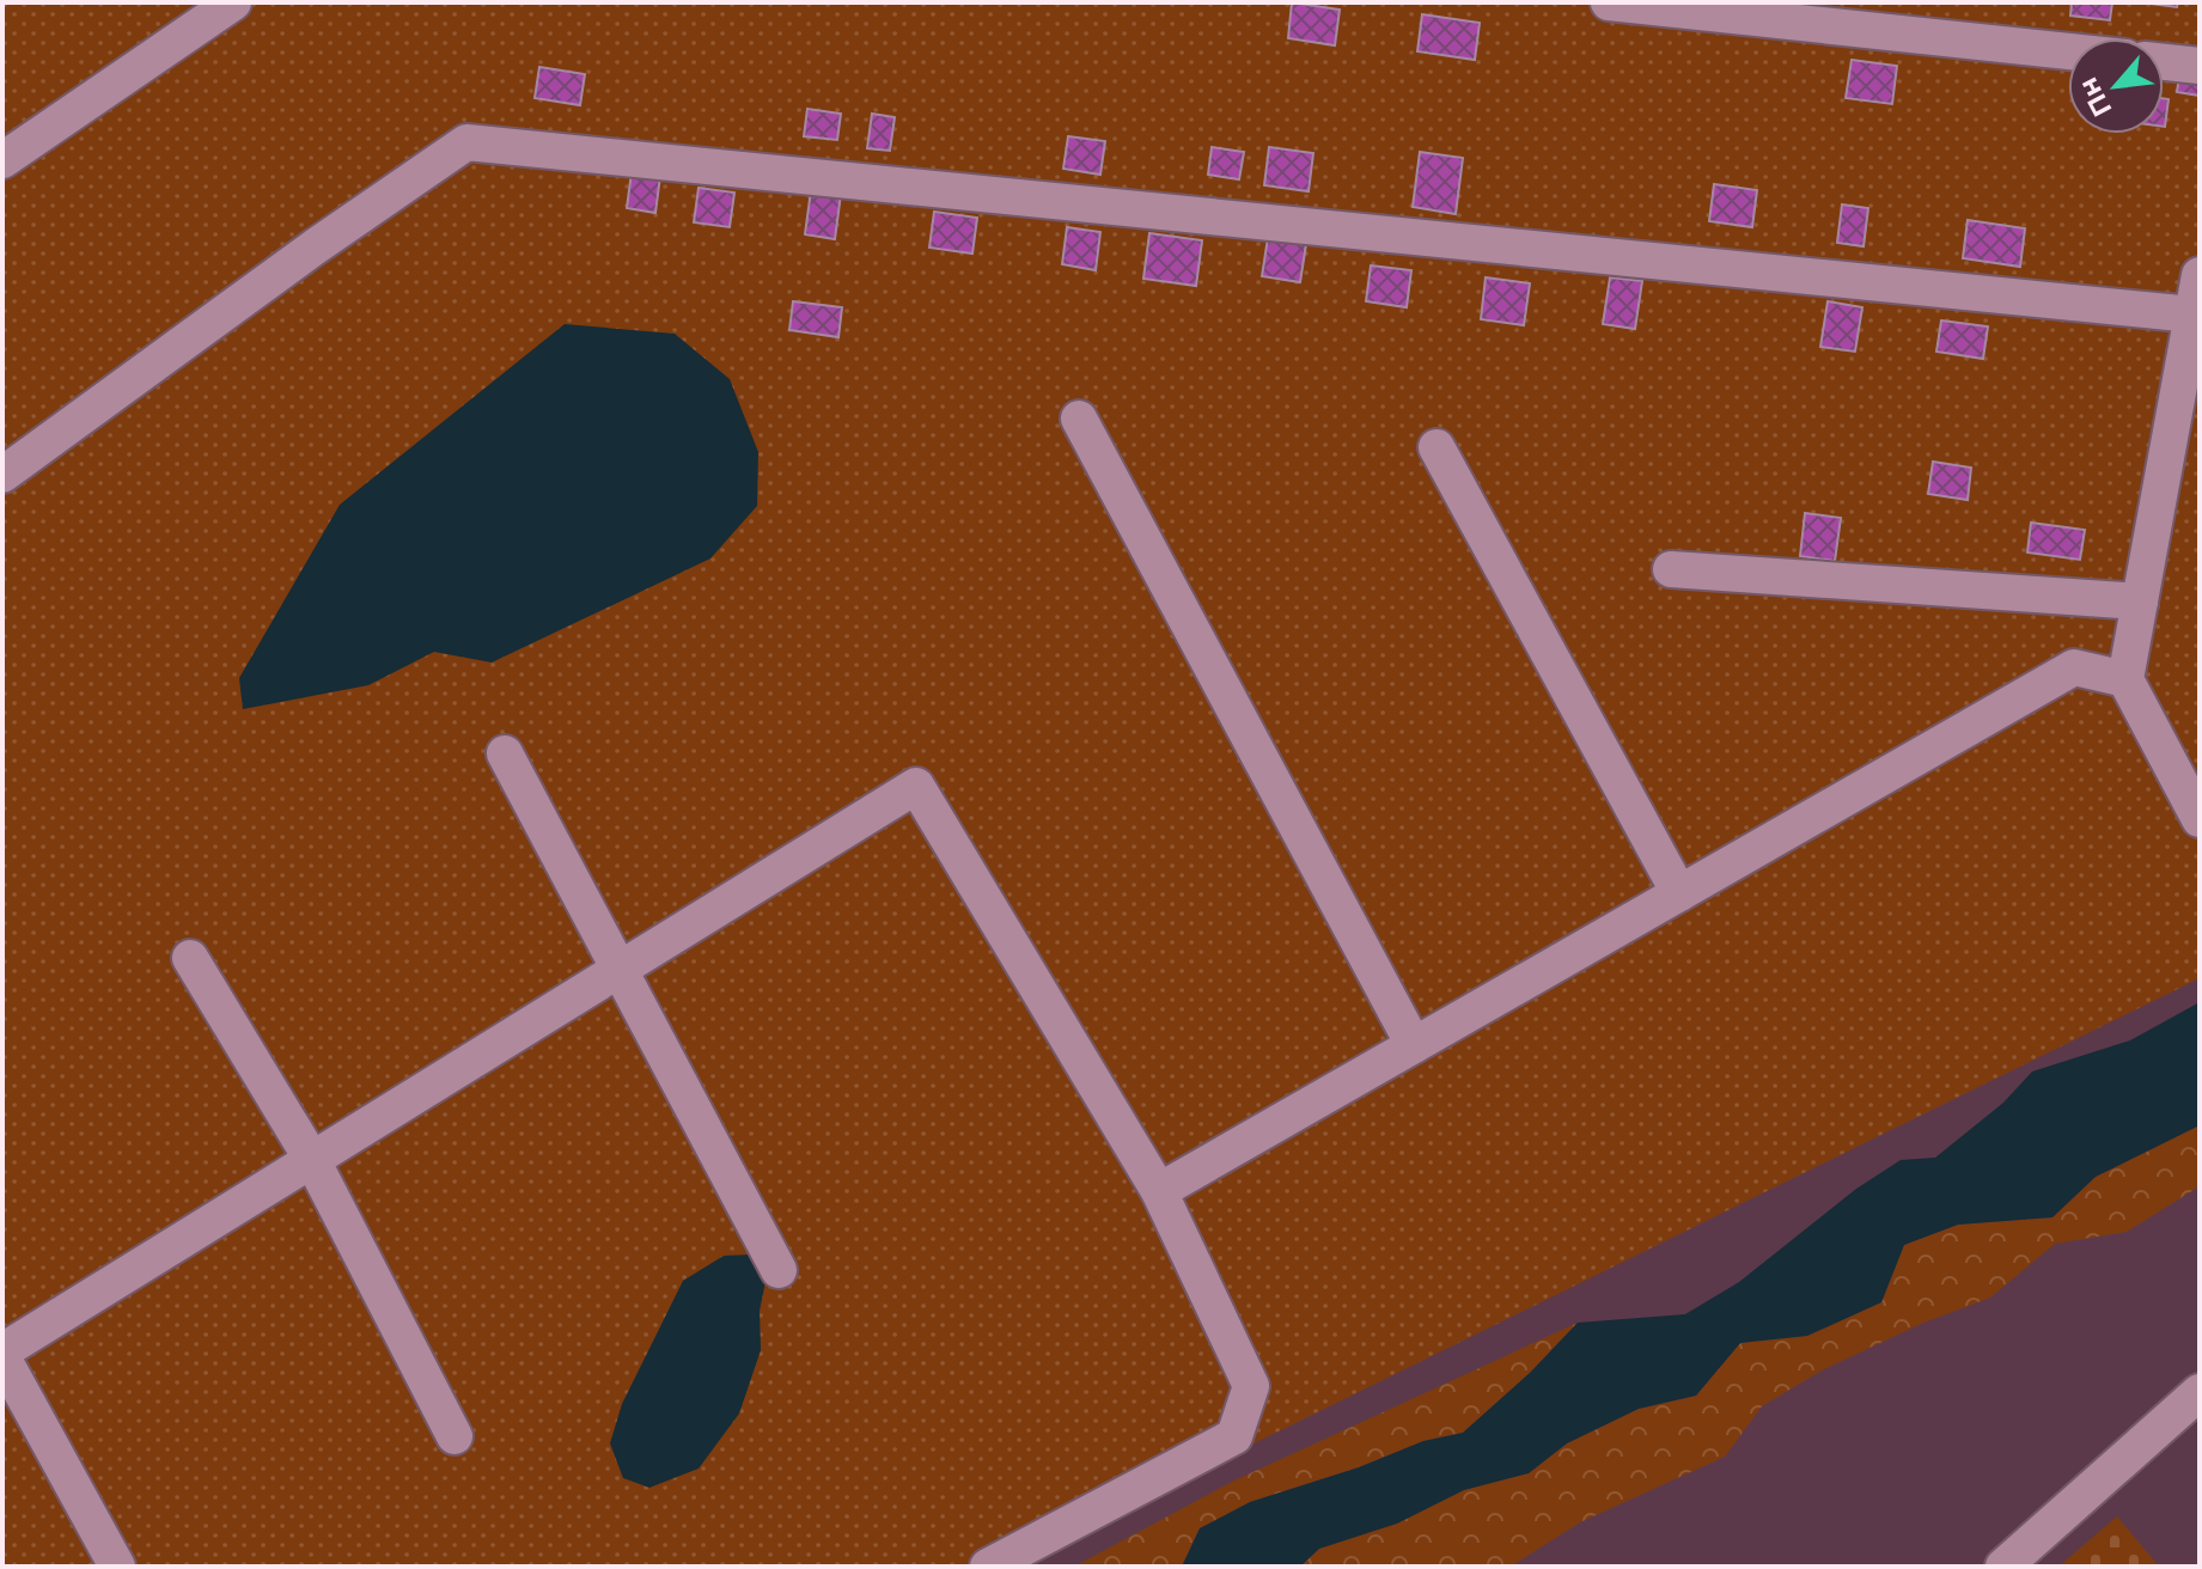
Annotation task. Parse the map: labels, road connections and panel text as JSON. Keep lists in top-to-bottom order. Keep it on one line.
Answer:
{"north":"bottom left"}
